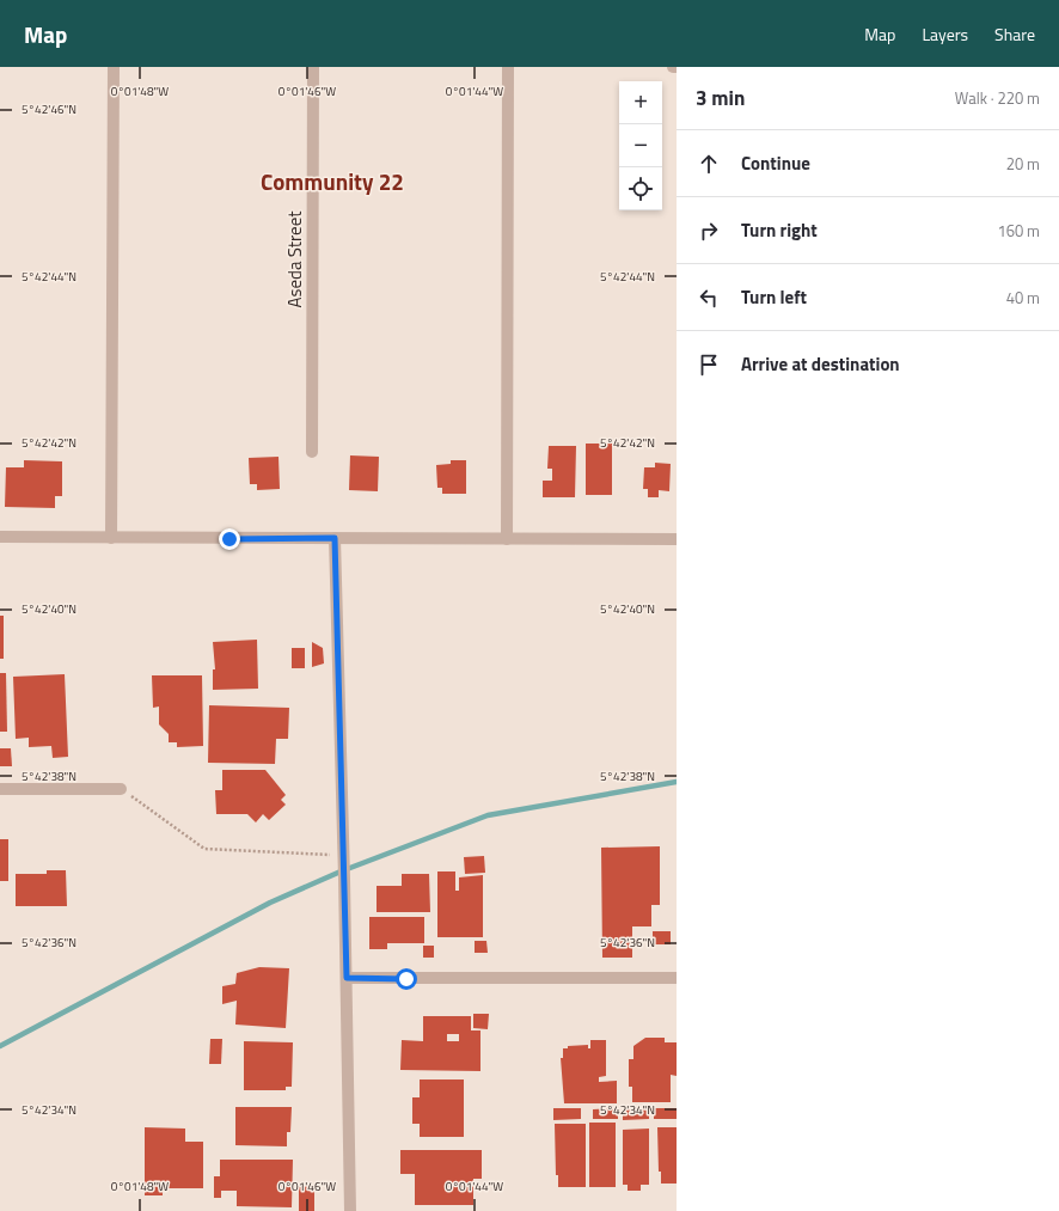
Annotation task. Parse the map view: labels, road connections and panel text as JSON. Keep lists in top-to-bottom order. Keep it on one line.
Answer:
{"streets":{"street":["Aseda Street"]},"districts":["Community 22"],"page":{"header":"Map","nav":["Map","Layers","Share"],"heading":["3 min","Walk · 220 m"],"map_buttons":["+","−"],"list":[["Continue","20 m"],["Turn right","160 m"],["Turn left","40 m"],"Arrive at destination"]},"coordinates":["0°01'48\"W","0°01'46\"W","0°01'44\"W","5°42'46\"N","5°42'44\"N","5°42'42\"N","5°42'40\"N","5°42'38\"N","5°42'36\"N","5°42'34\"N"]}
